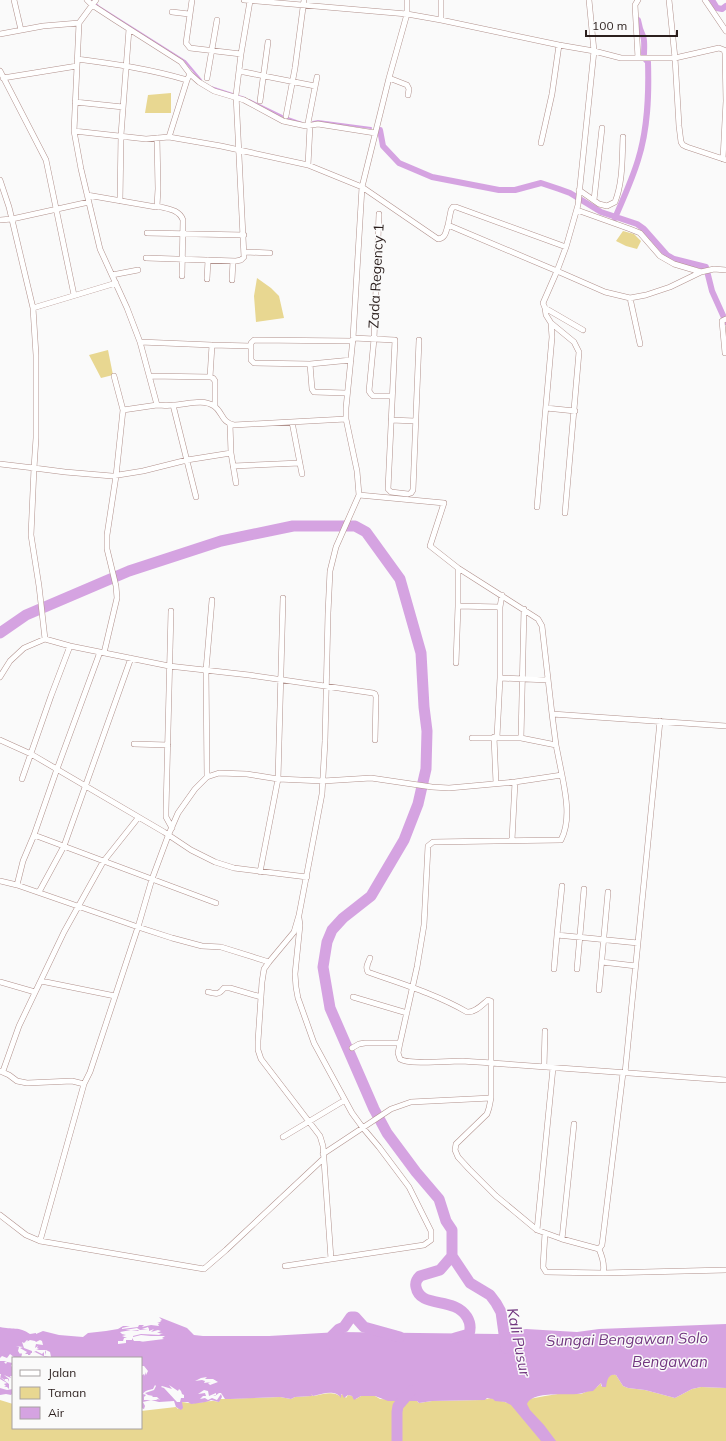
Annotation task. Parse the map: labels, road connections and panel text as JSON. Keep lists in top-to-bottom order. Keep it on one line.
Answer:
{"streets":{"street":["Zada Regency 1"]},"water":["Sungai Bengawan Solo","Kali Pusur","Bengawan"],"legend":["Jalan","Taman","Air"],"scale_bar":"100 m"}
